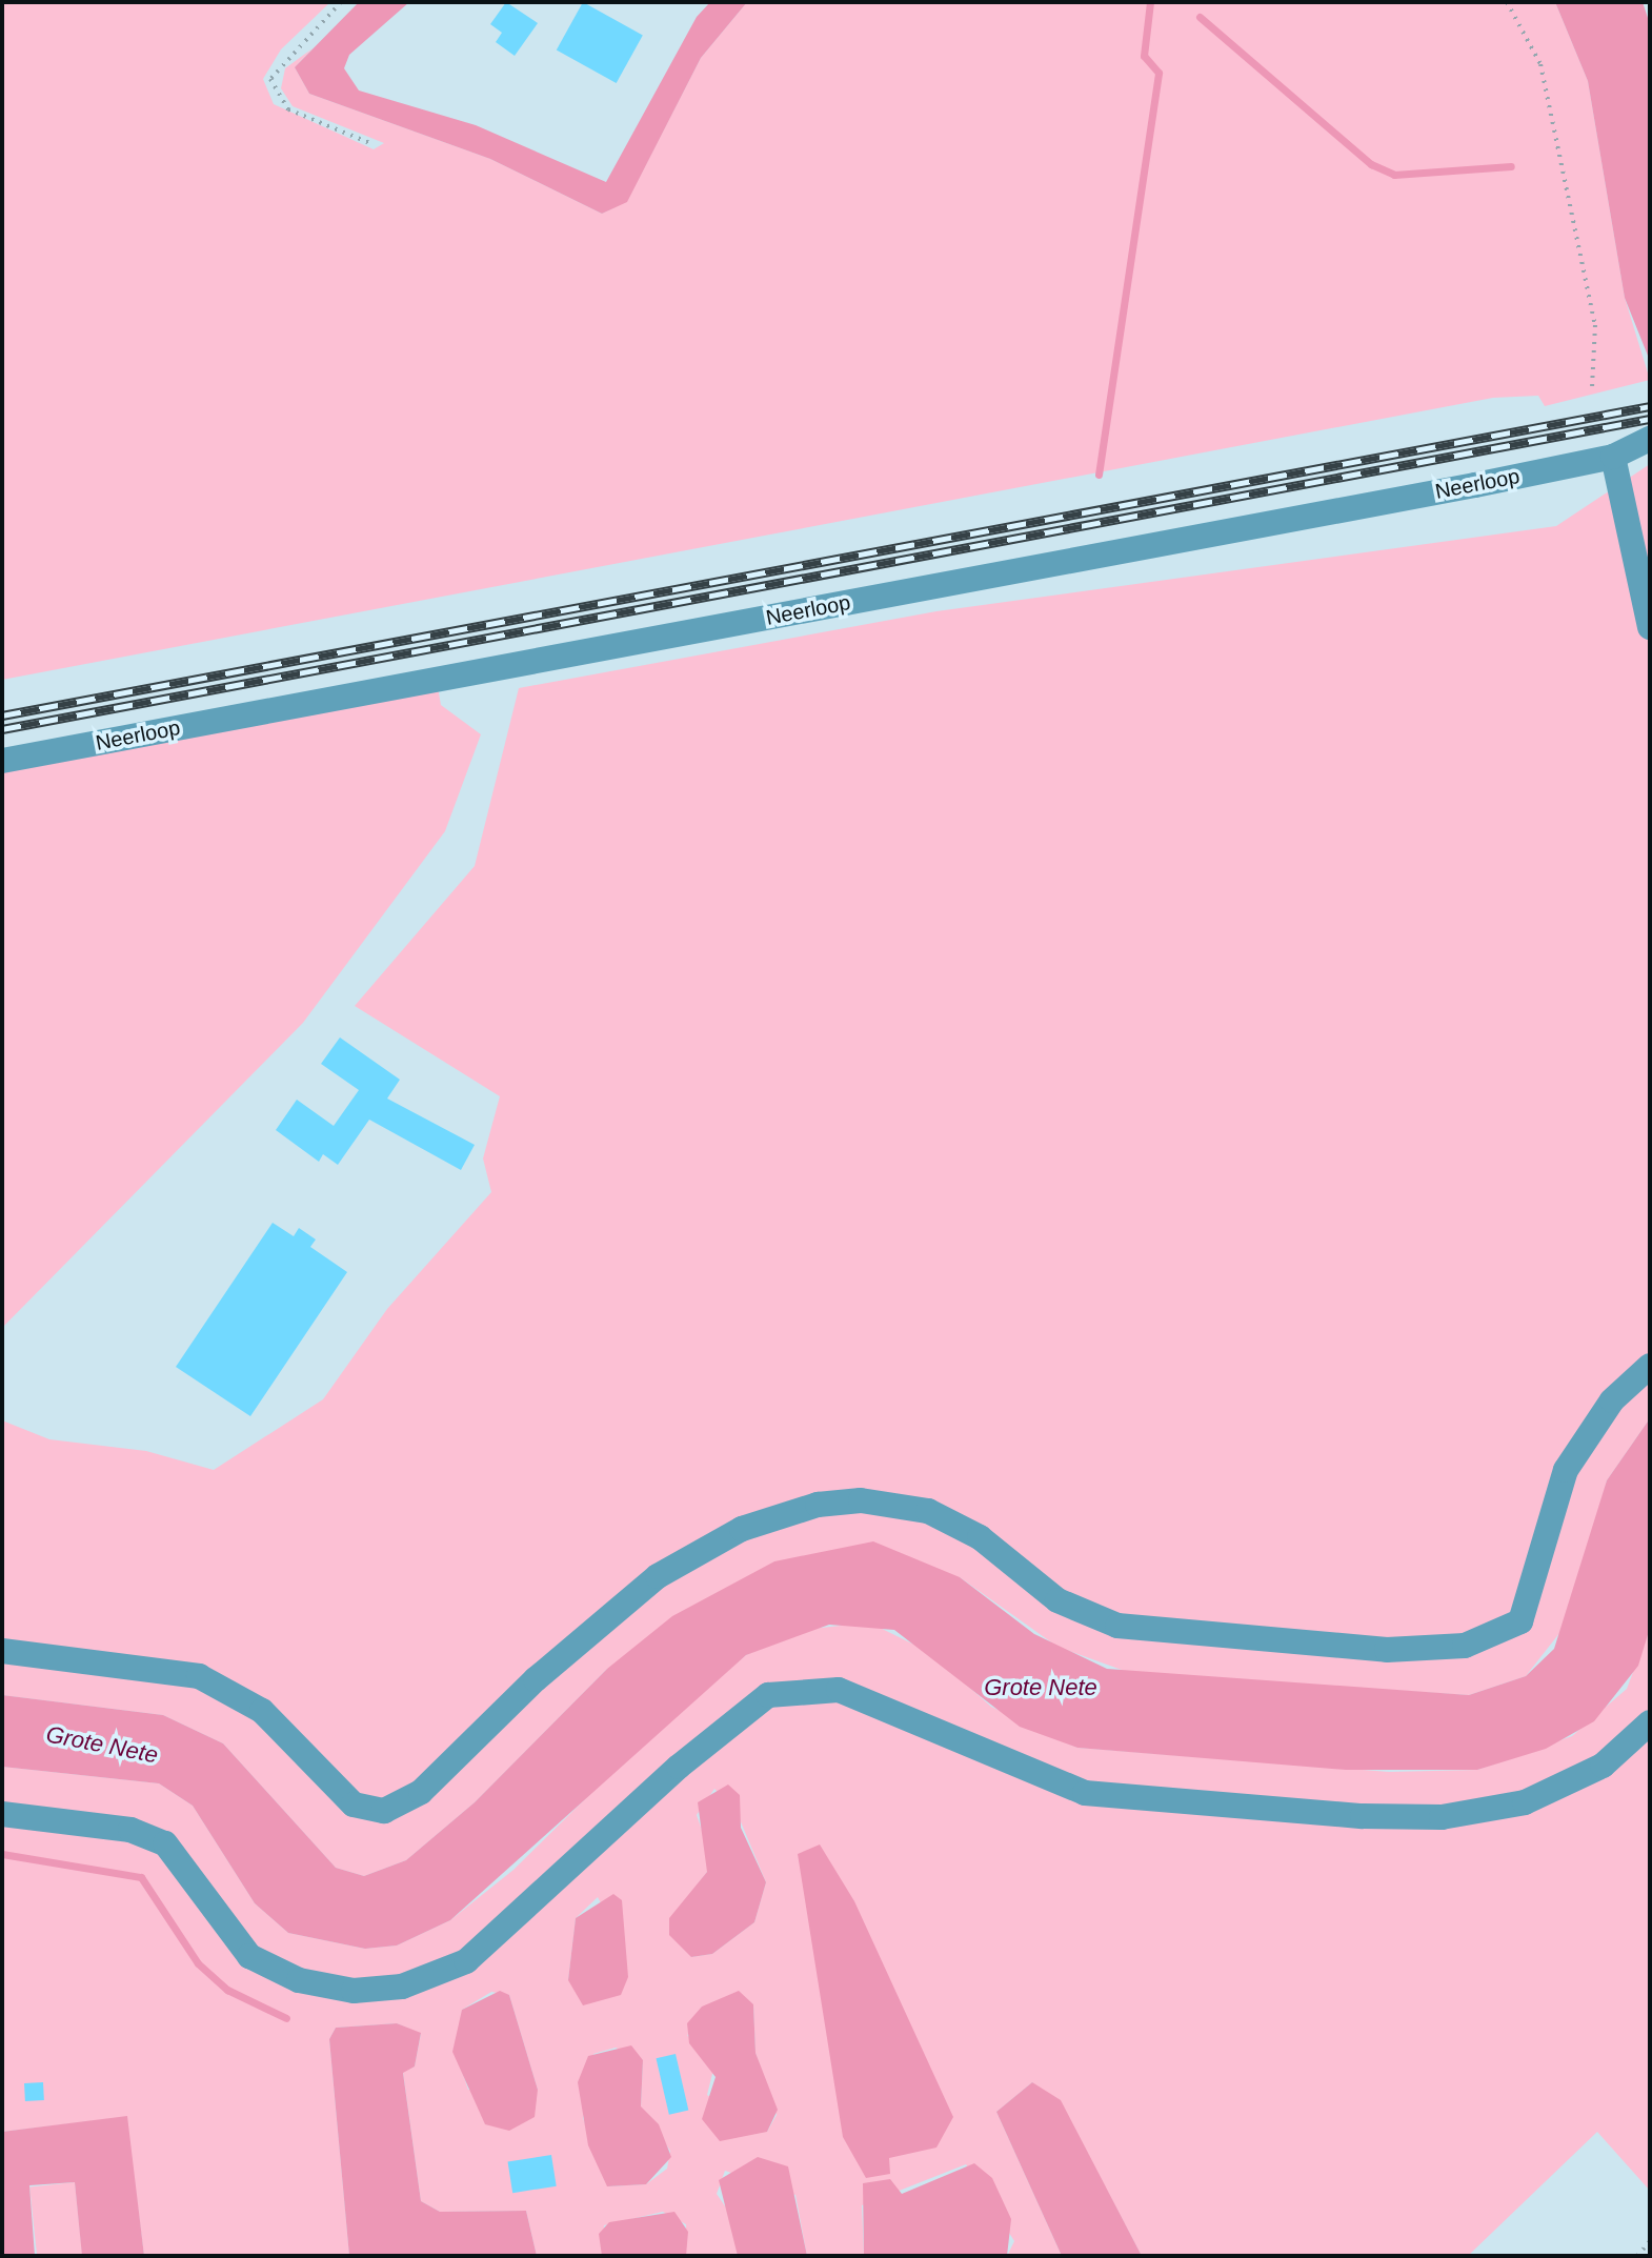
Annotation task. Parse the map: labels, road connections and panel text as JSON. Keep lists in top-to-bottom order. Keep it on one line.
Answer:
{"streets":{"street":["Neerloop"]},"water":["Grote Nete"]}
